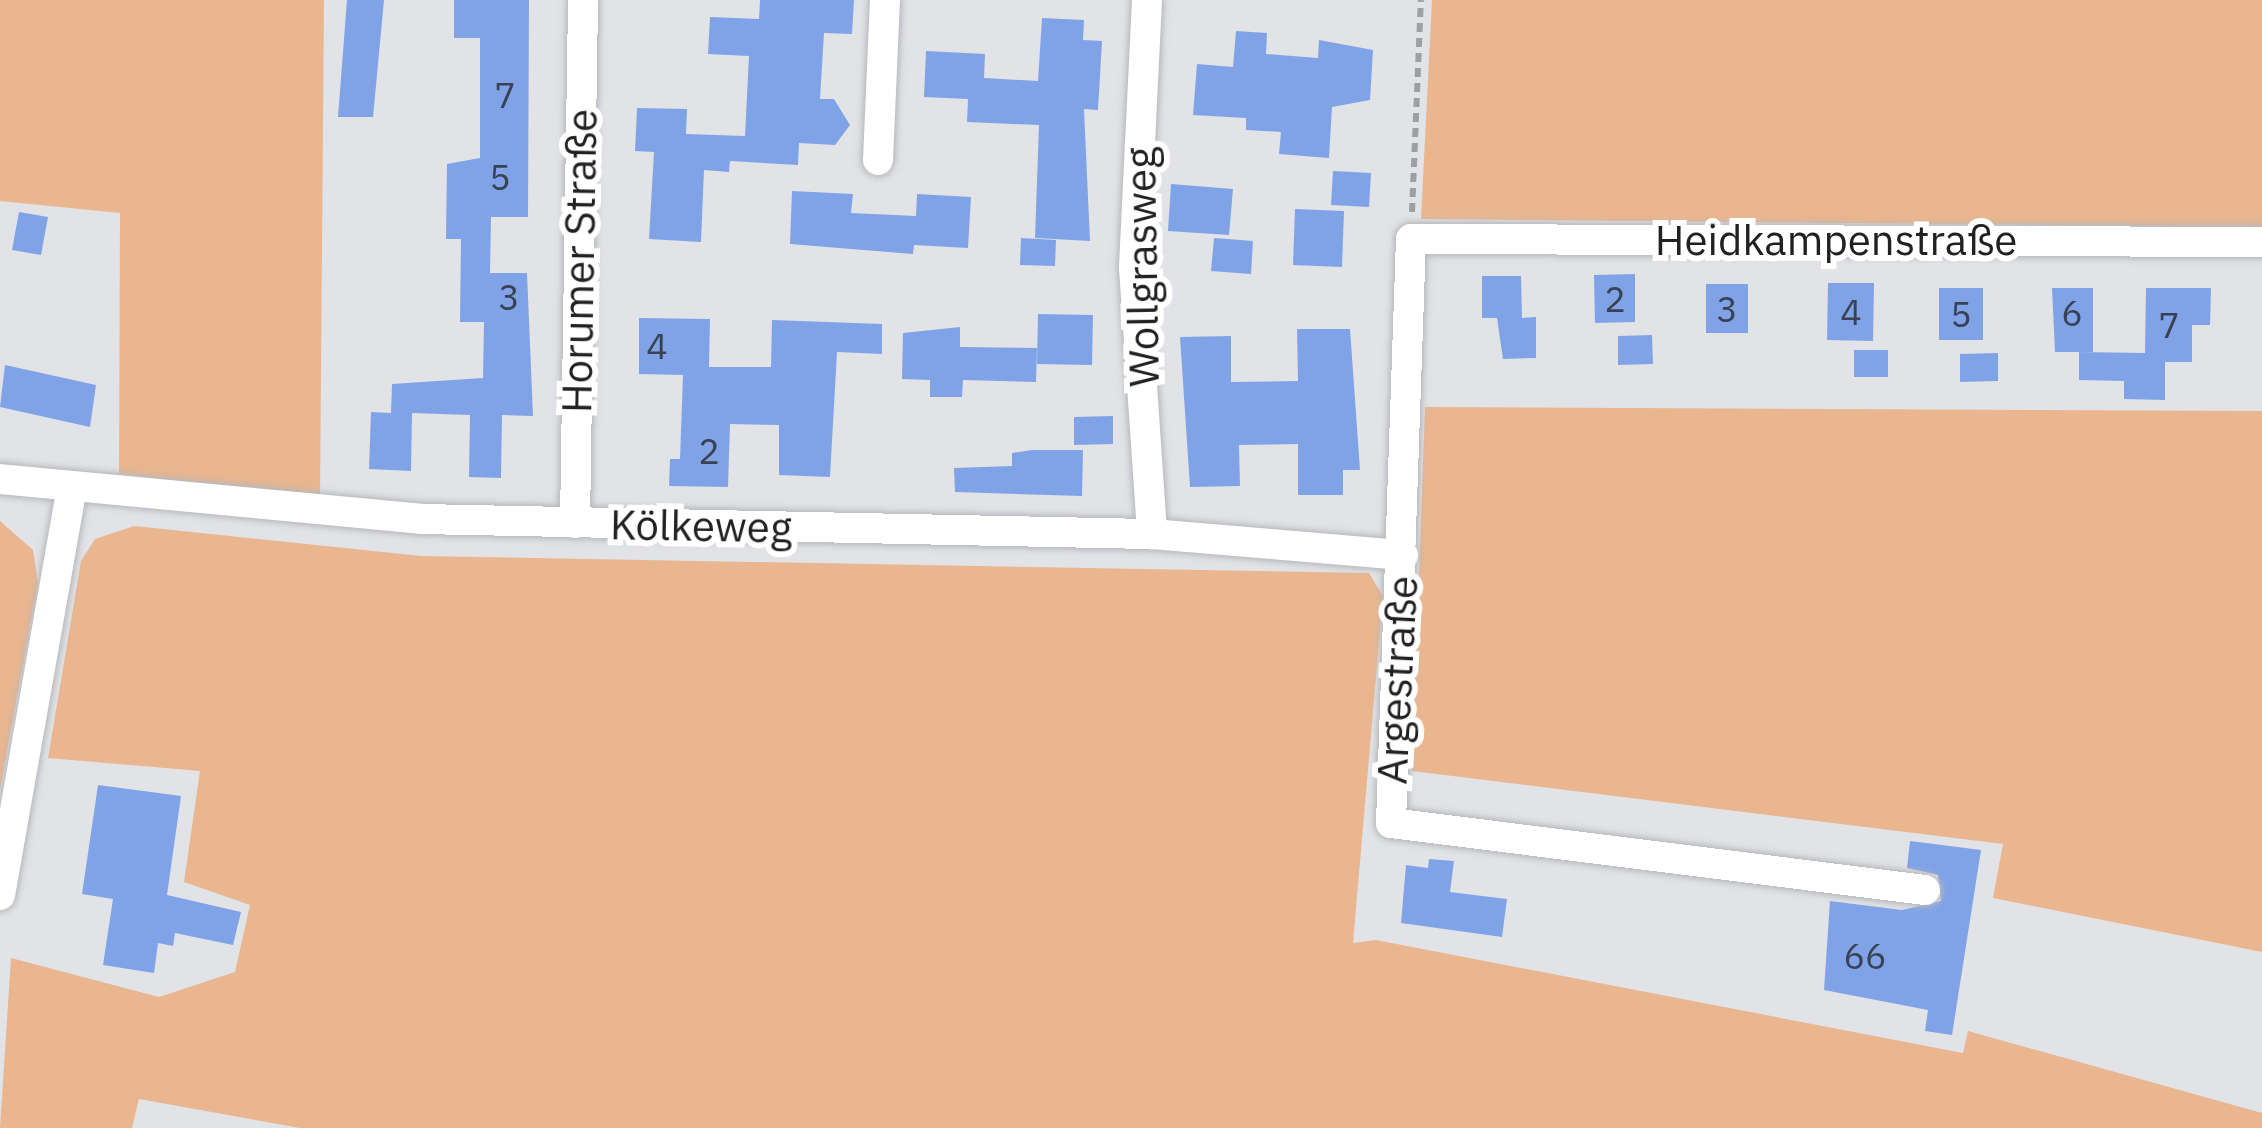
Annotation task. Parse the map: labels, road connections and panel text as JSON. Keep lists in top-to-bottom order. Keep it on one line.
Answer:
{"streets":{"street":["Heidkampenstraße","Horumer Straße","Wollgrasweg","Kölkeweg","Argestraße"]},"crossings":[["Heidkampenstraße","Argestraße"],["Horumer Straße","Kölkeweg"],["Wollgrasweg","Kölkeweg"],["Kölkeweg","Argestraße"]],"house_numbers":["7","5","3","2","3","4","6","5","7","4","2","66"]}
